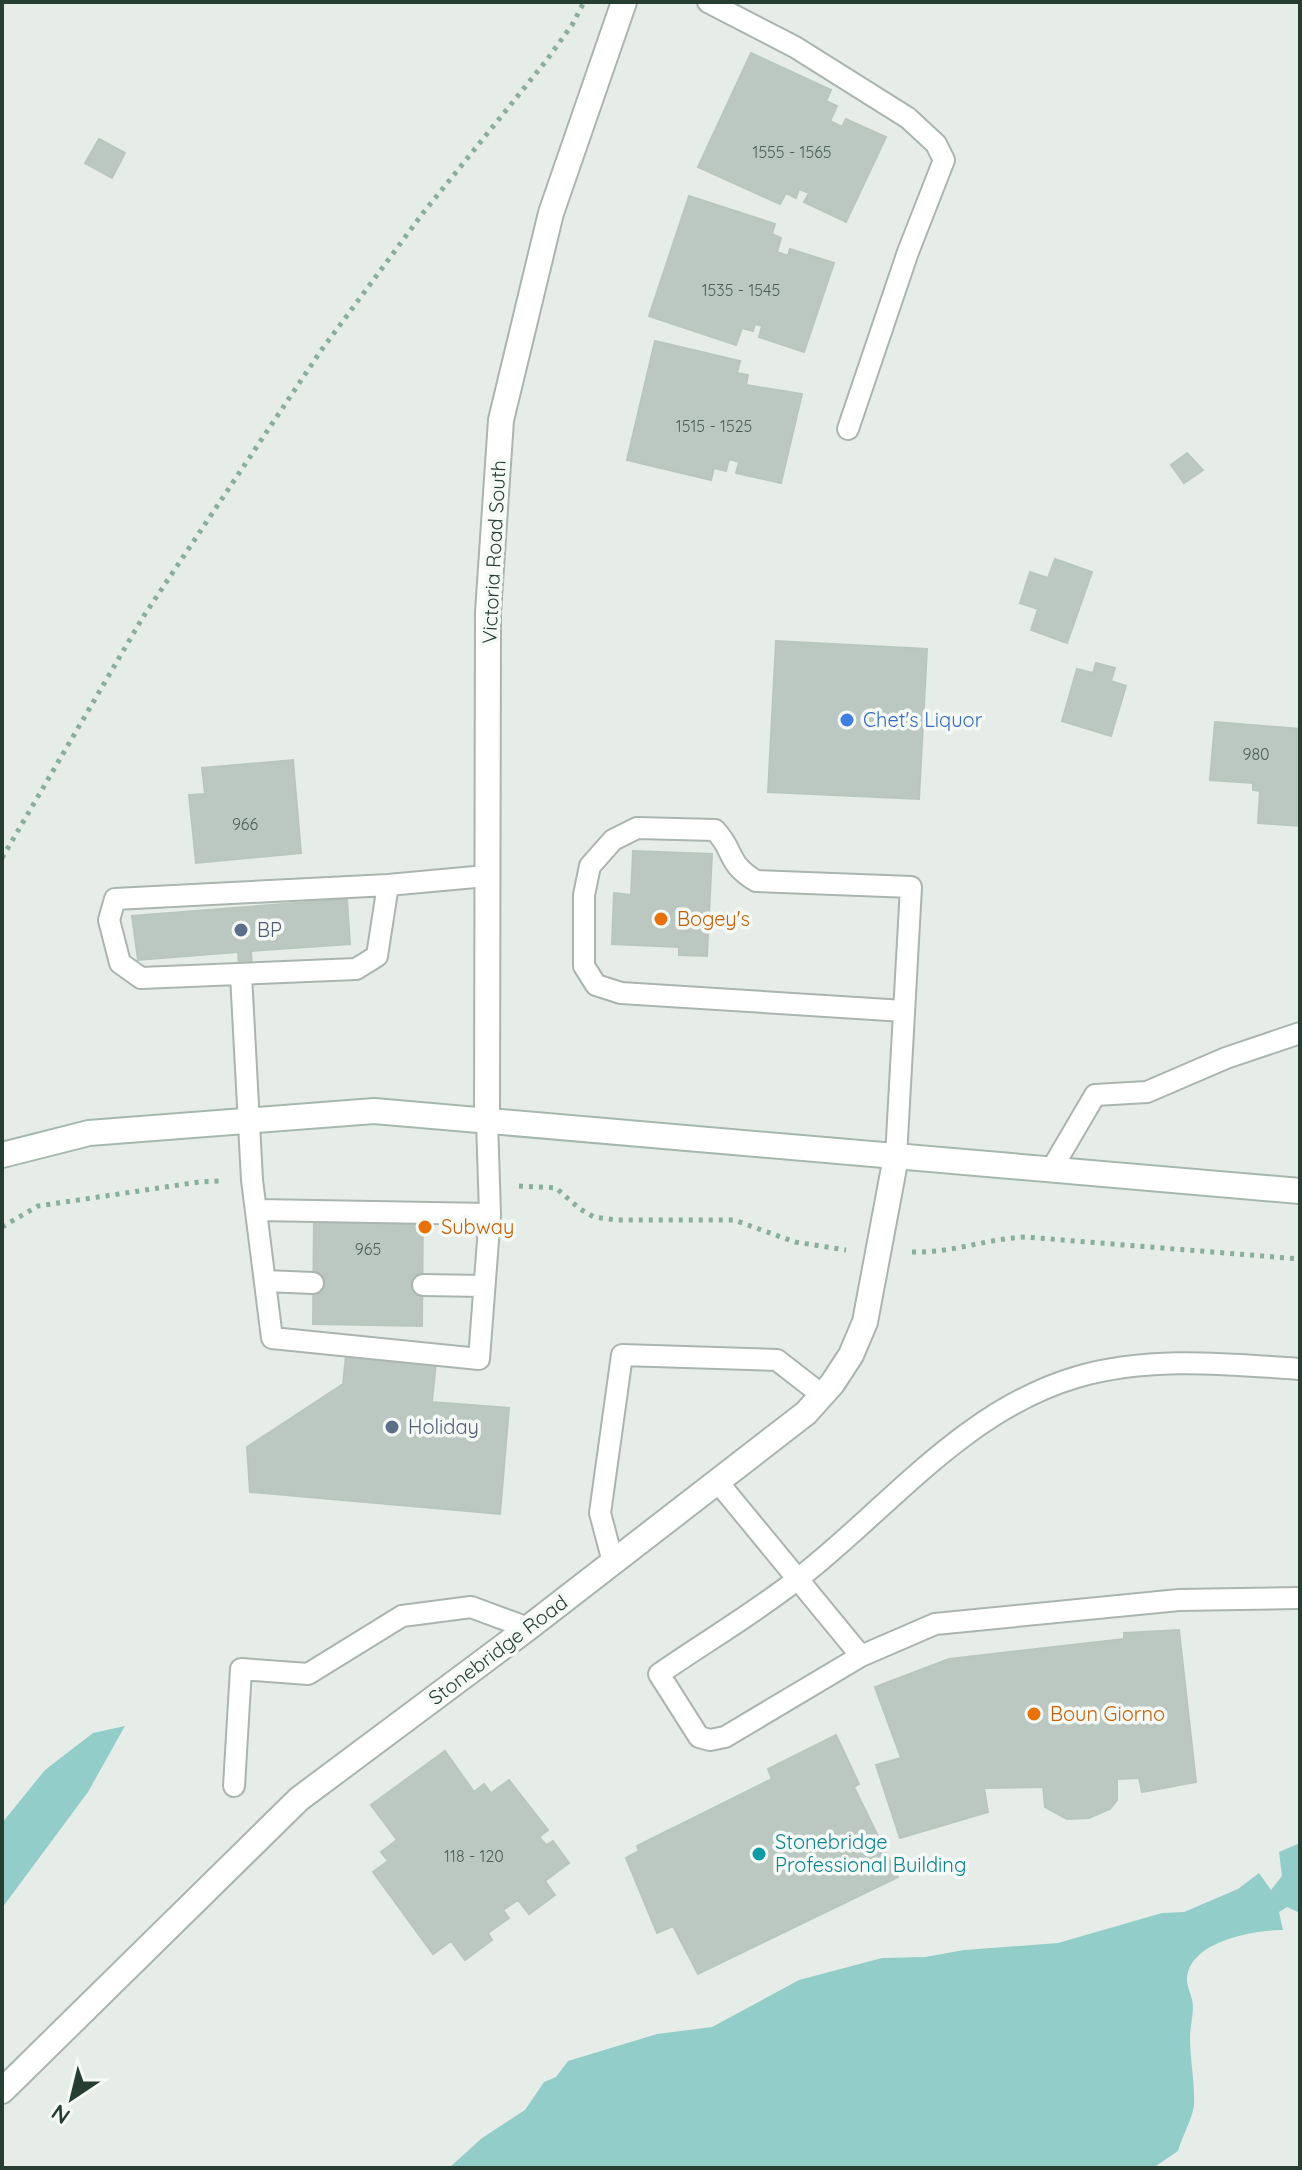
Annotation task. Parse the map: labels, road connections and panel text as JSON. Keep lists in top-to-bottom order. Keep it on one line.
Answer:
{"streets":{"street":["Victoria Road South","Stonebridge Road"]},"places":["Chet's Liquor","Bogey's","BP","Subway","Holiday","Boun Giorno","Stonebridge Professional Building"],"house_numbers":["1555 - 1565","1535 - 1545","1515 - 1525","980","966","965","118 - 120"],"north":"bottom left"}
